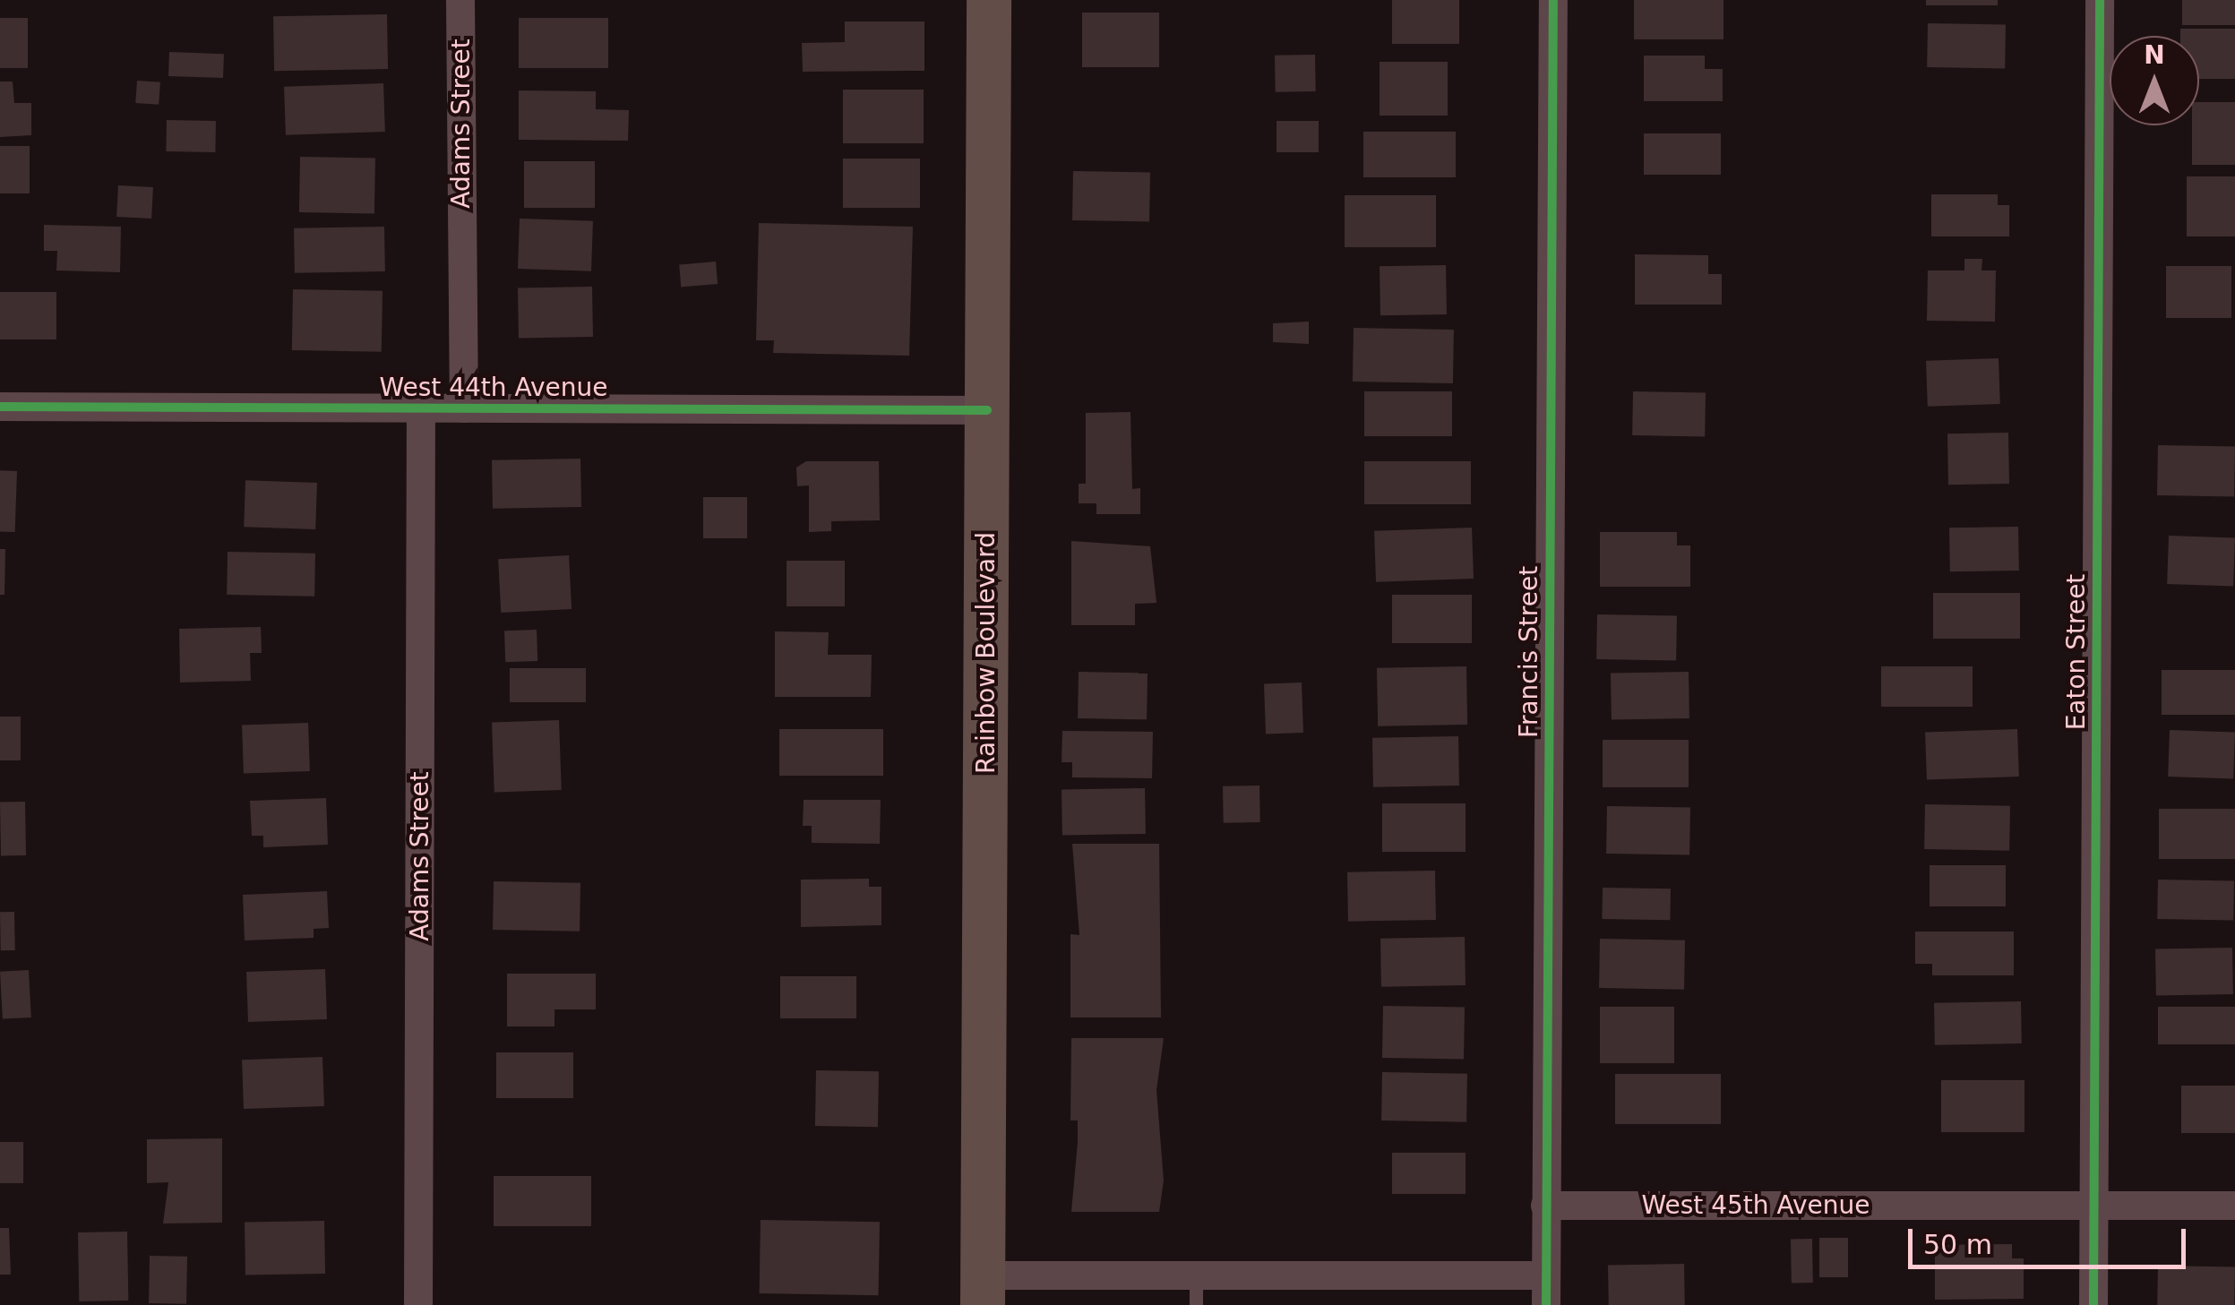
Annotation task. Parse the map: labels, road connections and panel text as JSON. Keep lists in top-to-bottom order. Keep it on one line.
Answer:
{"streets":{"main road":["Rainbow Boulevard"],"street":["Adams Street","West 44th Avenue","Francis Street","Eaton Street","West 45th Avenue"]},"crossings":[["Adams Street","West 44th Avenue"],["West 44th Avenue","Rainbow Boulevard"],["Francis Street","West 45th Avenue"],["Eaton Street","West 45th Avenue"]],"scale_bar":"50 m","north":"top"}
